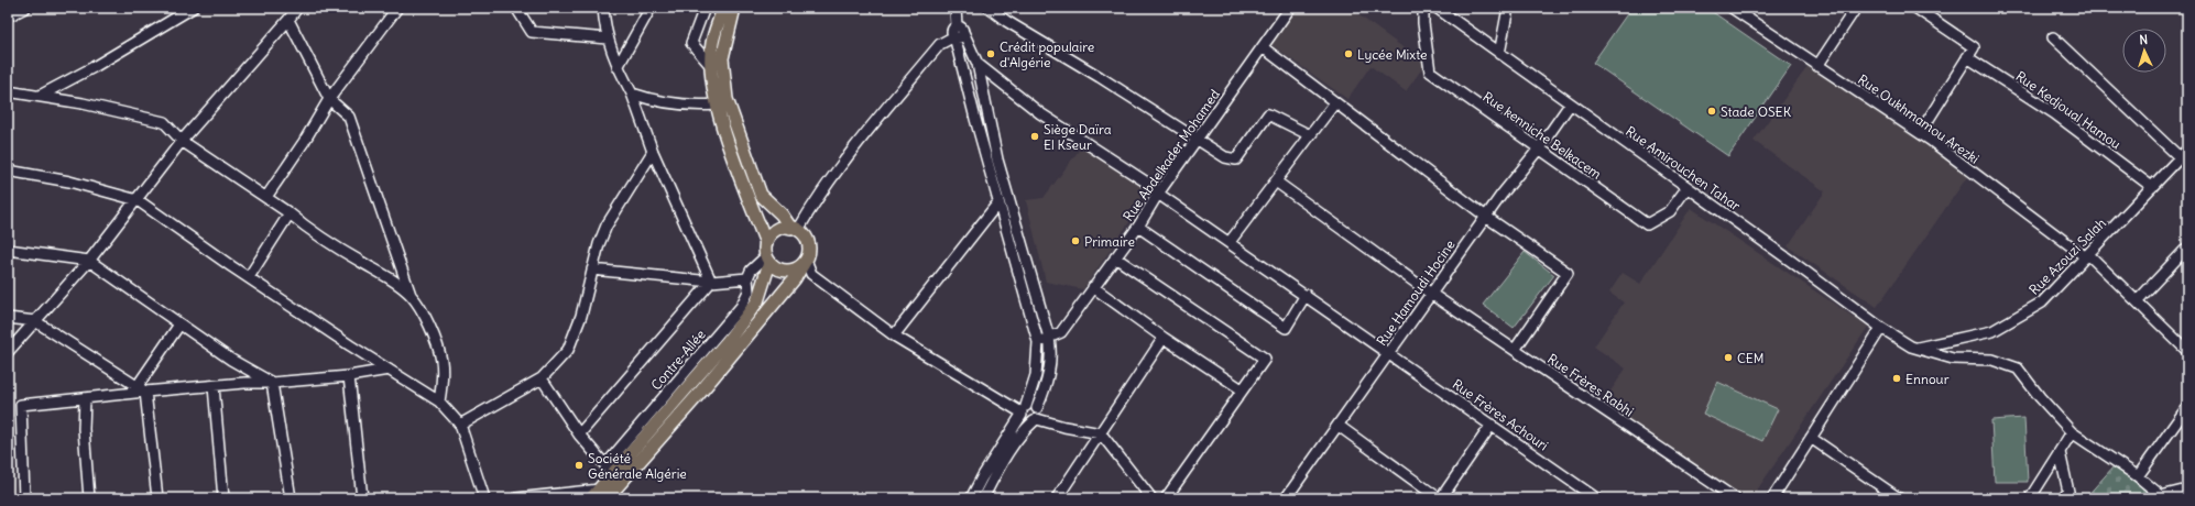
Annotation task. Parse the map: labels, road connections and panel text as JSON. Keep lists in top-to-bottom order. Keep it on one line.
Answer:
{"streets":{"street":["Rue Kedjoual Hamou","Rue Oukhmamou Arezki","Rue kenniche Belkacem","Rue Abdelkader Mohamed","Rue Amirouchen Tahar","Rue Azouzi Salah","Rue Hamoudi Hocine","Contre-Allée","Rue Frères Rabhi","Rue Frères Achouri"]},"crossings":[["Rue Kedjoual Hamou","Rue Azouzi Salah"],["Rue Oukhmamou Arezki","Rue Azouzi Salah"],["Rue kenniche Belkacem","Rue Amirouchen Tahar"],["Rue kenniche Belkacem","Rue Hamoudi Hocine"],["Rue Abdelkader Mohamed","Rue Frères Achouri"],["Rue Amirouchen Tahar","Rue Azouzi Salah"],["Rue Amirouchen Tahar","Rue Hamoudi Hocine"],["Rue Hamoudi Hocine","Rue Frères Rabhi"],["Rue Hamoudi Hocine","Rue Frères Achouri"]],"places":["Crédit populaire d'Algérie","Lycée Mixte","Stade OSEK","Siège Daïra El Kseur","Primaire","CEM","Ennour","Société Générale Algérie"],"north":"top"}
